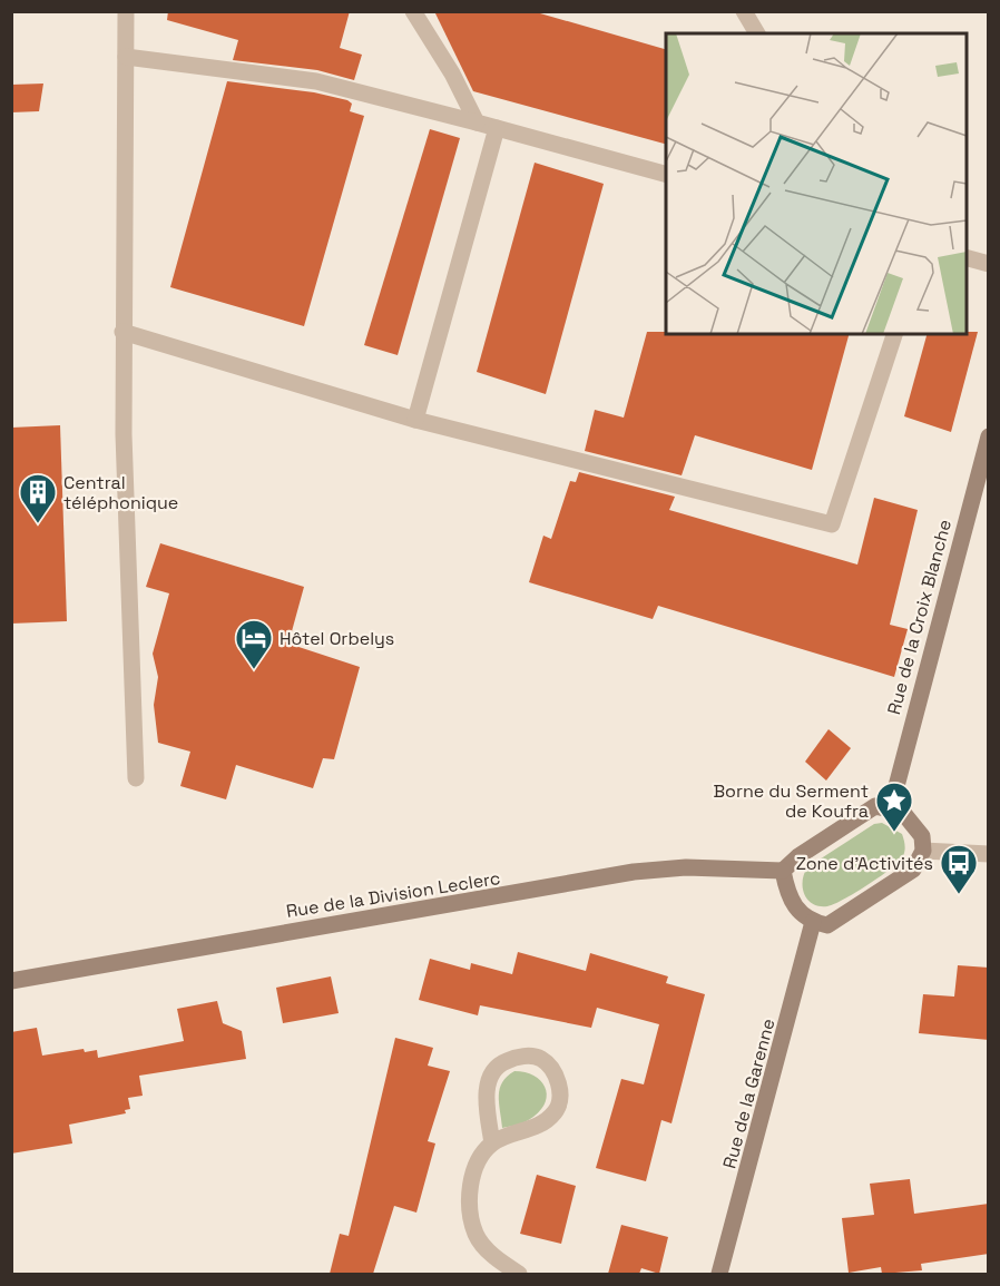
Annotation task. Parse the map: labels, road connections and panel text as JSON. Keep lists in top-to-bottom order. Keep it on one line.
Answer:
{"streets":{"street":["Rue de la Croix Blanche","Rue de la Division Leclerc","Rue de la Garenne"]},"places":{"building":["Central téléphonique"],"hotel":["Hôtel Orbelys"],"place":["Borne du Serment de Koufra"],"bus stop":["Zone d'Activités"]}}
